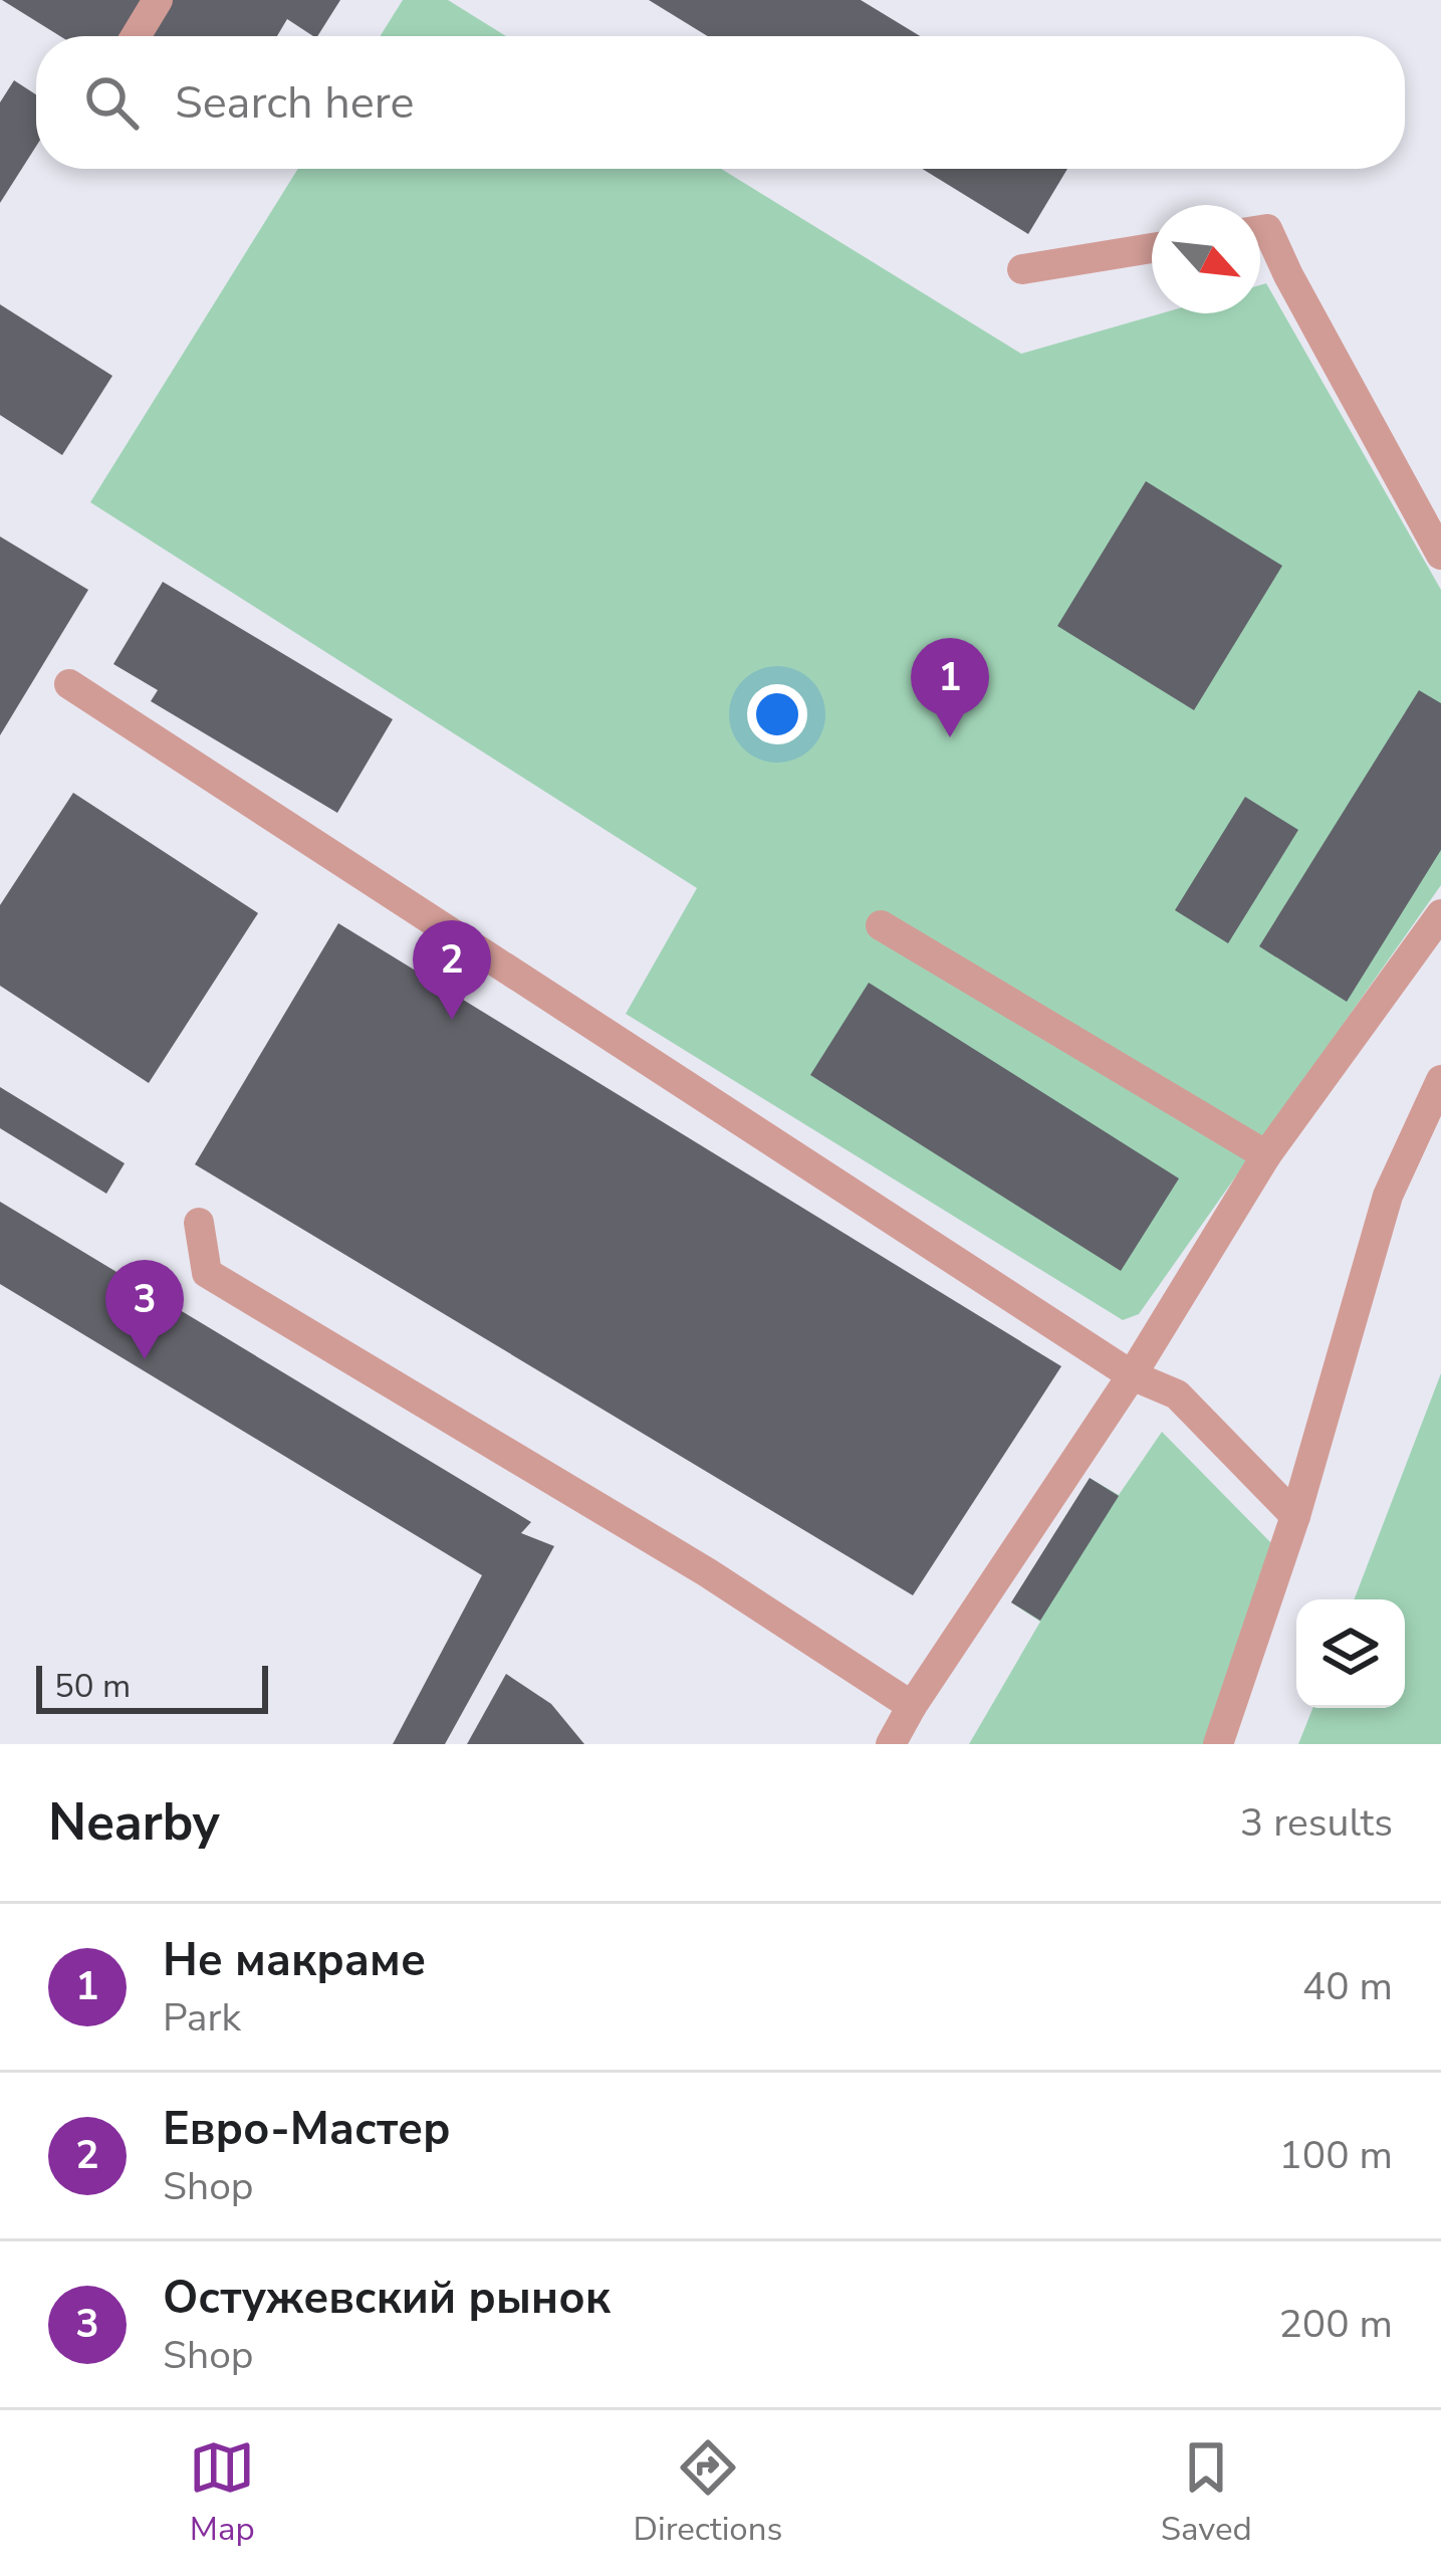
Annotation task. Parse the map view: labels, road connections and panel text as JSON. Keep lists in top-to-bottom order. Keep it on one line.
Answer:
{"scale_bar":"50 m","north":"bottom right","page":{"search":"Search here","pins":["1","2","3"],"scale":"50 m","heading":["Nearby","3 results"],"list":[{"mark":"1","name":"Не макраме","note":"Park","value":"40 m"},{"mark":"2","name":"Евро-Мастер","note":"Shop","value":"100 m"},{"mark":"3","name":"Остужевский рынок","note":"Shop","value":"200 m"}],"nav":["Map","Directions","Saved"]}}
